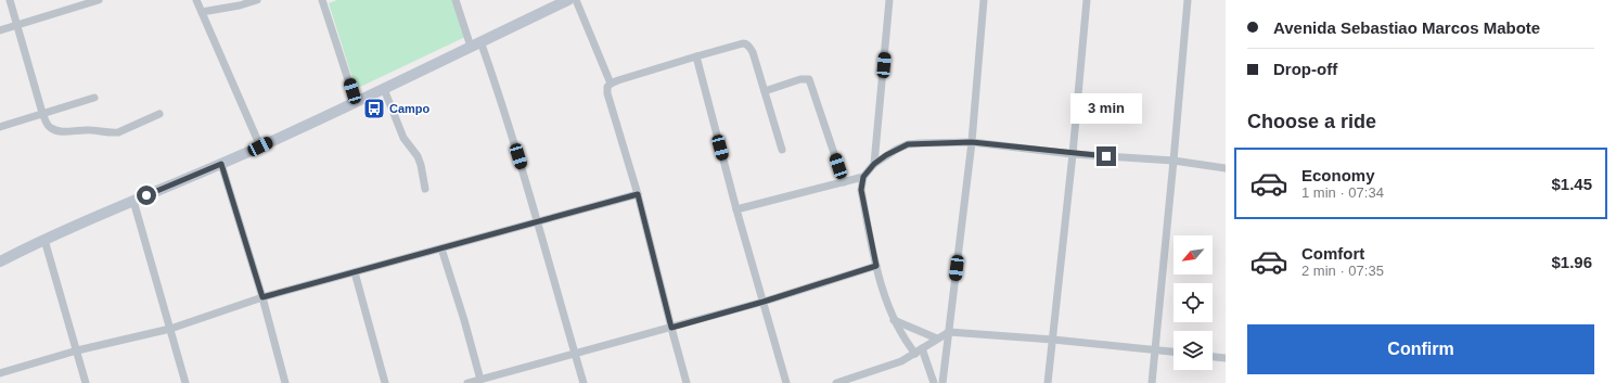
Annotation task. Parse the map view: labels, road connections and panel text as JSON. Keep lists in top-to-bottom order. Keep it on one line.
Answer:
{"places":{"bus stop":["Campo"]},"north":"bottom left","page":{"banner":["Avenida Sebastiao Marcos Mabote","Drop-off"],"bubble":"3 min","heading":"Choose a ride","list":[{"name":"Economy","note":"1 min · 07:34","value":"$1.45"},{"name":"Comfort","note":"2 min · 07:35","value":"$1.96"}],"buttons":"Confirm"}}
